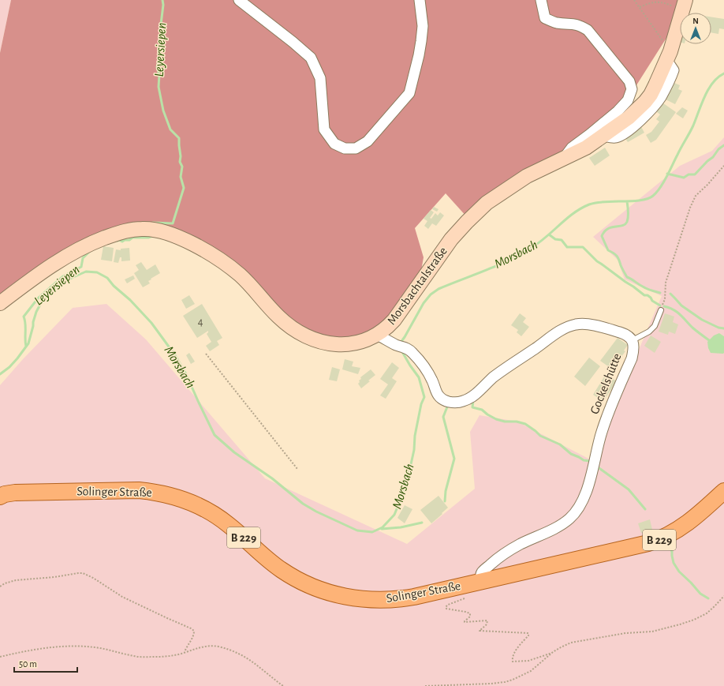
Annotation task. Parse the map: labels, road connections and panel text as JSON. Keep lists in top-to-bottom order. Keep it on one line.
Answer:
{"streets":{"main road":["Morsbachtalstraße","Solinger Straße","B 229"],"street":["Gockelshütte"]},"crossings":[["Morsbachtalstraße","Gockelshütte"],["Gockelshütte","Solinger Straße"]],"water":["Leyersiepen","Morsbach"],"house_numbers":["4"],"scale_bar":"50 m","north":"top"}
